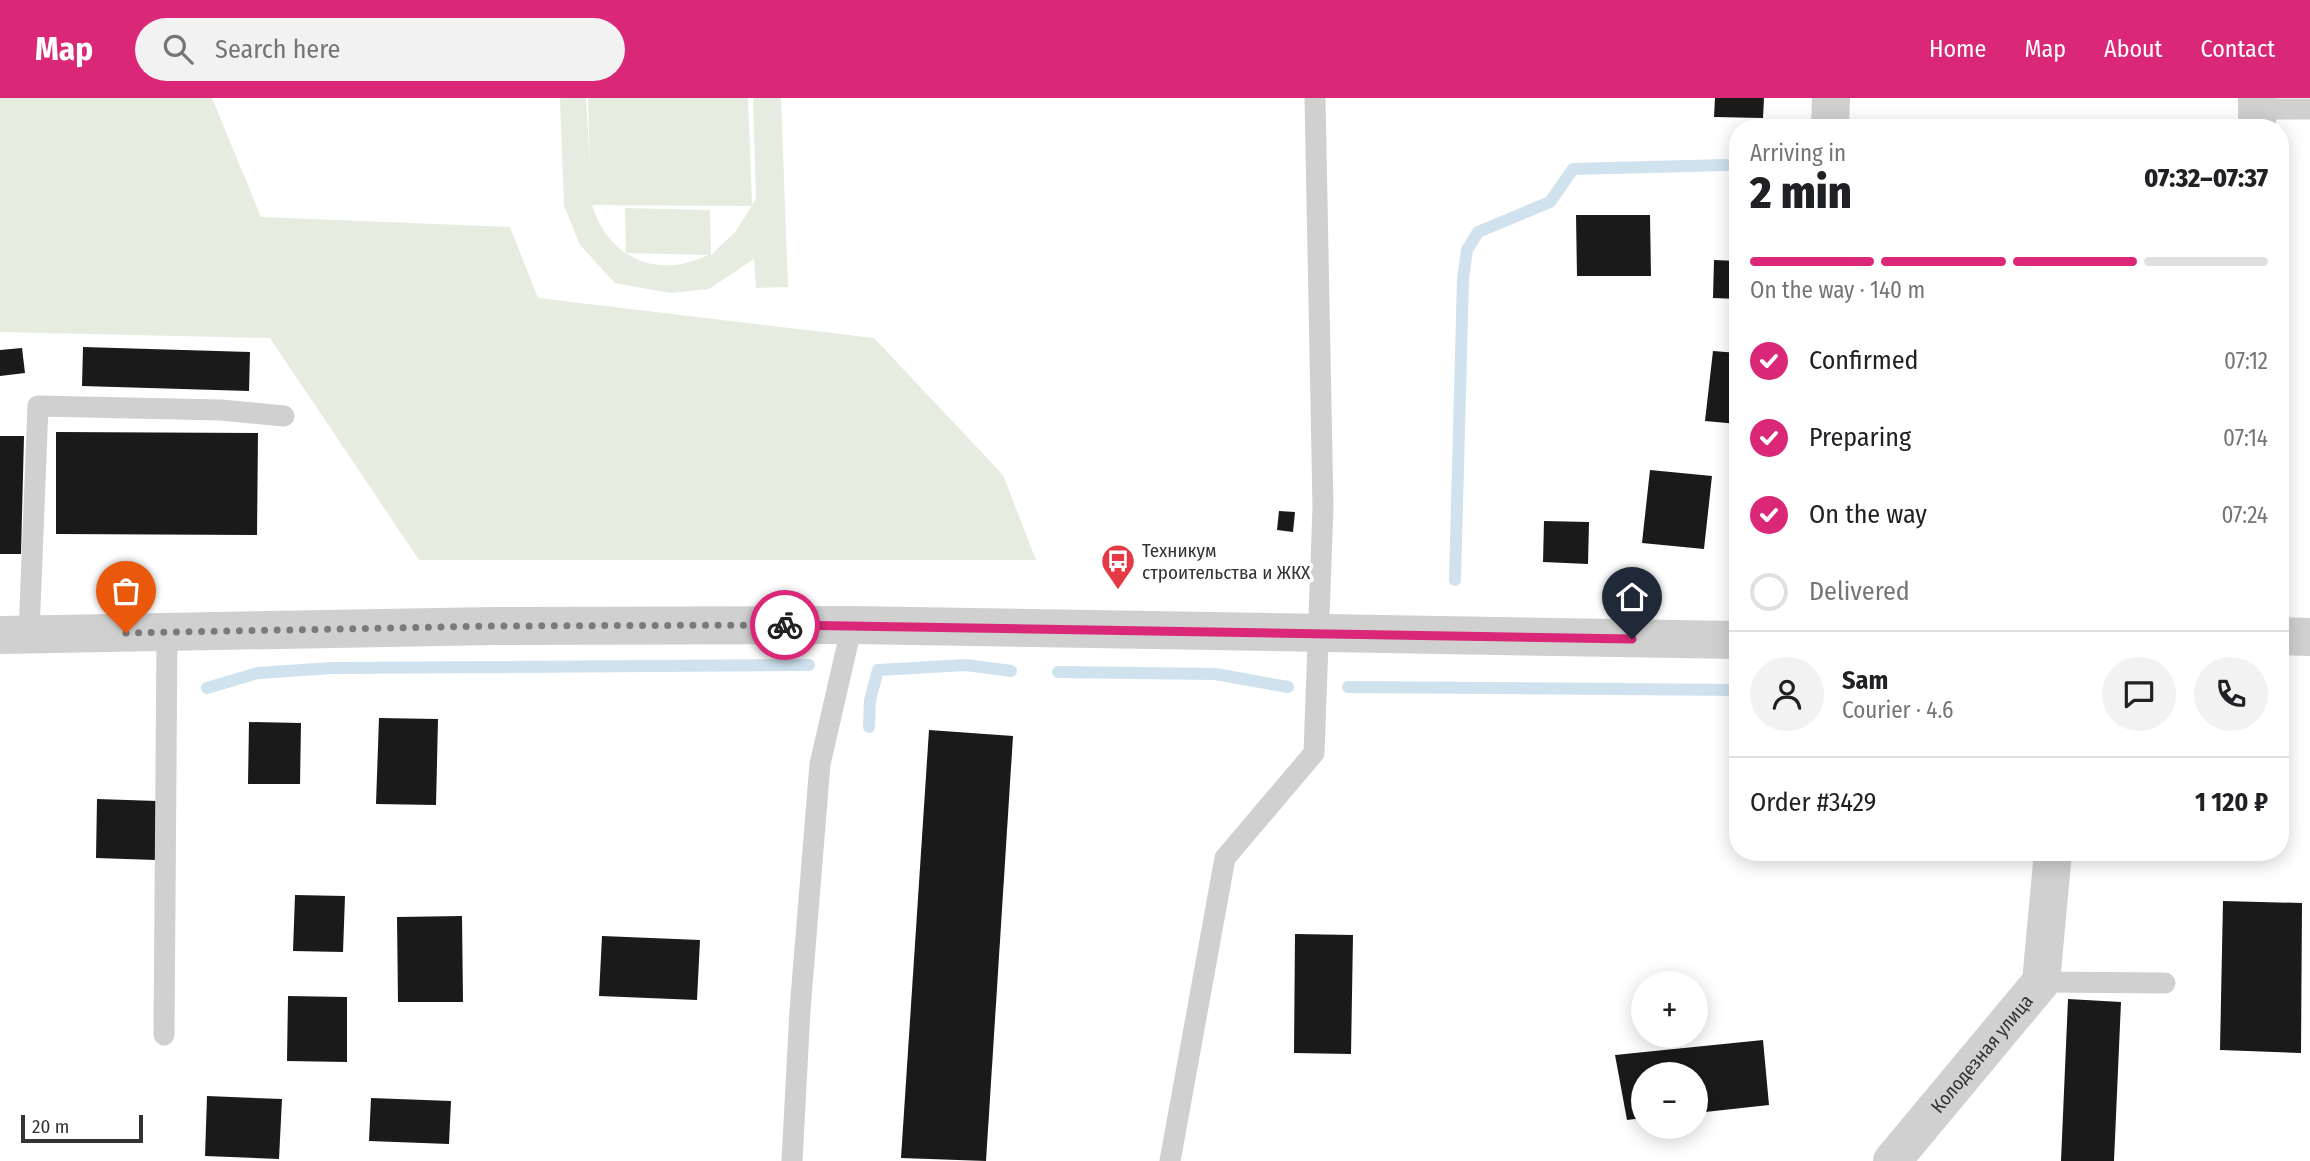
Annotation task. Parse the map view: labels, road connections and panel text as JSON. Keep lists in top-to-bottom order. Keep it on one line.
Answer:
{"streets":{"street":["Колодезная улица"]},"places":{"bus stop":["Техникум строительства и ЖКХ"]},"scale_bar":"20 m","page":{"header":"Map","search":"Search here","nav":["Home","Map","About","Contact"],"heading":["2 min","Arriving in","07:32–07:37"],"panel":["Sam","Courier · 4.6","Order #3429","1 120 ₽"],"bar":"On the way · 140 m","list":[["Confirmed","07:12"],["Preparing","07:14"],["On the way","07:24"],"Delivered"],"map_buttons":["+","−"],"scale":"20 m"}}
